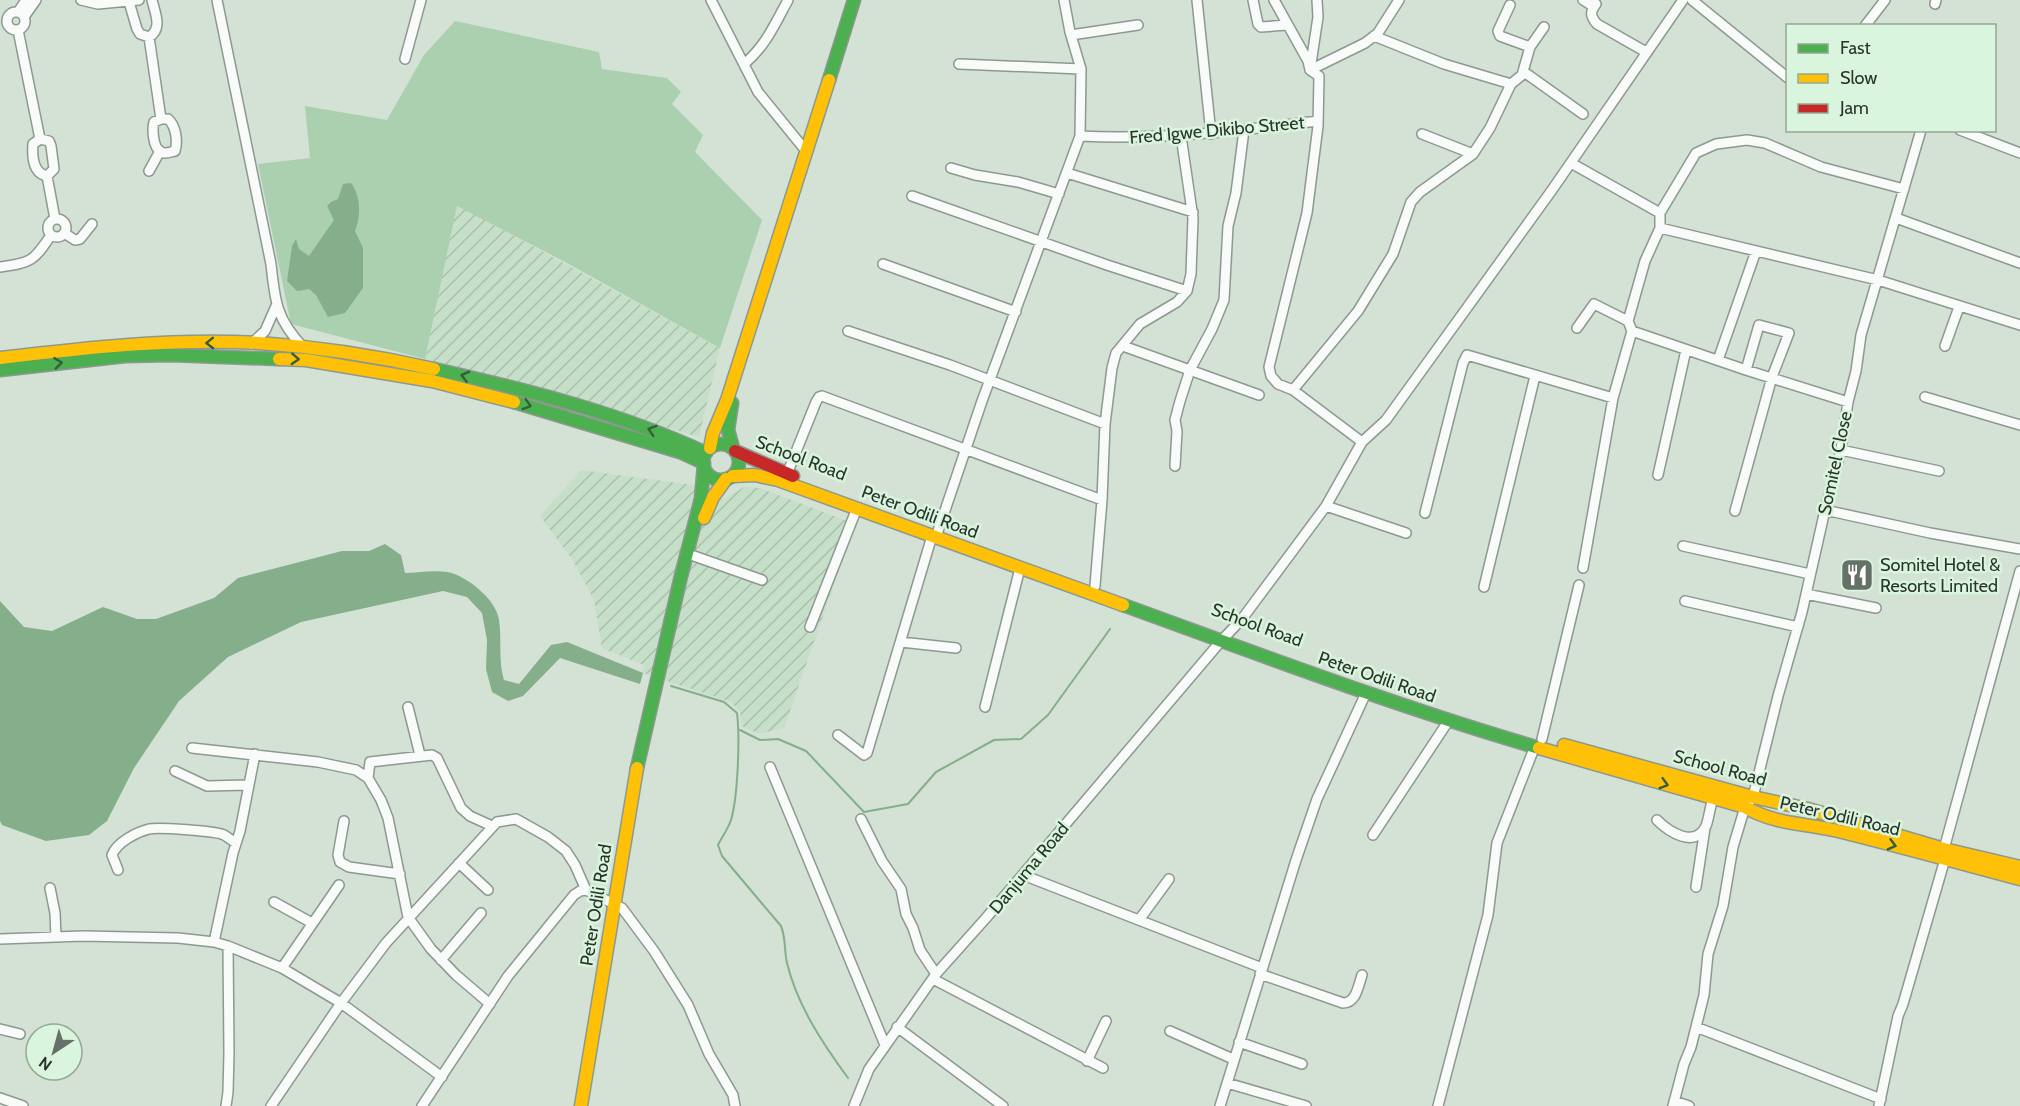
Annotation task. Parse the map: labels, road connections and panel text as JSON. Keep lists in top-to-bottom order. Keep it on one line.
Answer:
{"streets":{"main road":["School Road","Peter Odili Road"],"street":["Fred Igwe Dikibo Street","Somitel Close","Danjuma Road"]},"crossings":[["School Road","Somitel Close"],["School Road","Peter Odili Road"],["School Road","Danjuma Road"],["Peter Odili Road","Danjuma Road"]],"places":{"restaurant":["Somitel Hotel & Resorts Limited"]},"legend":["Fast","Slow","Jam"],"north":"bottom left"}
